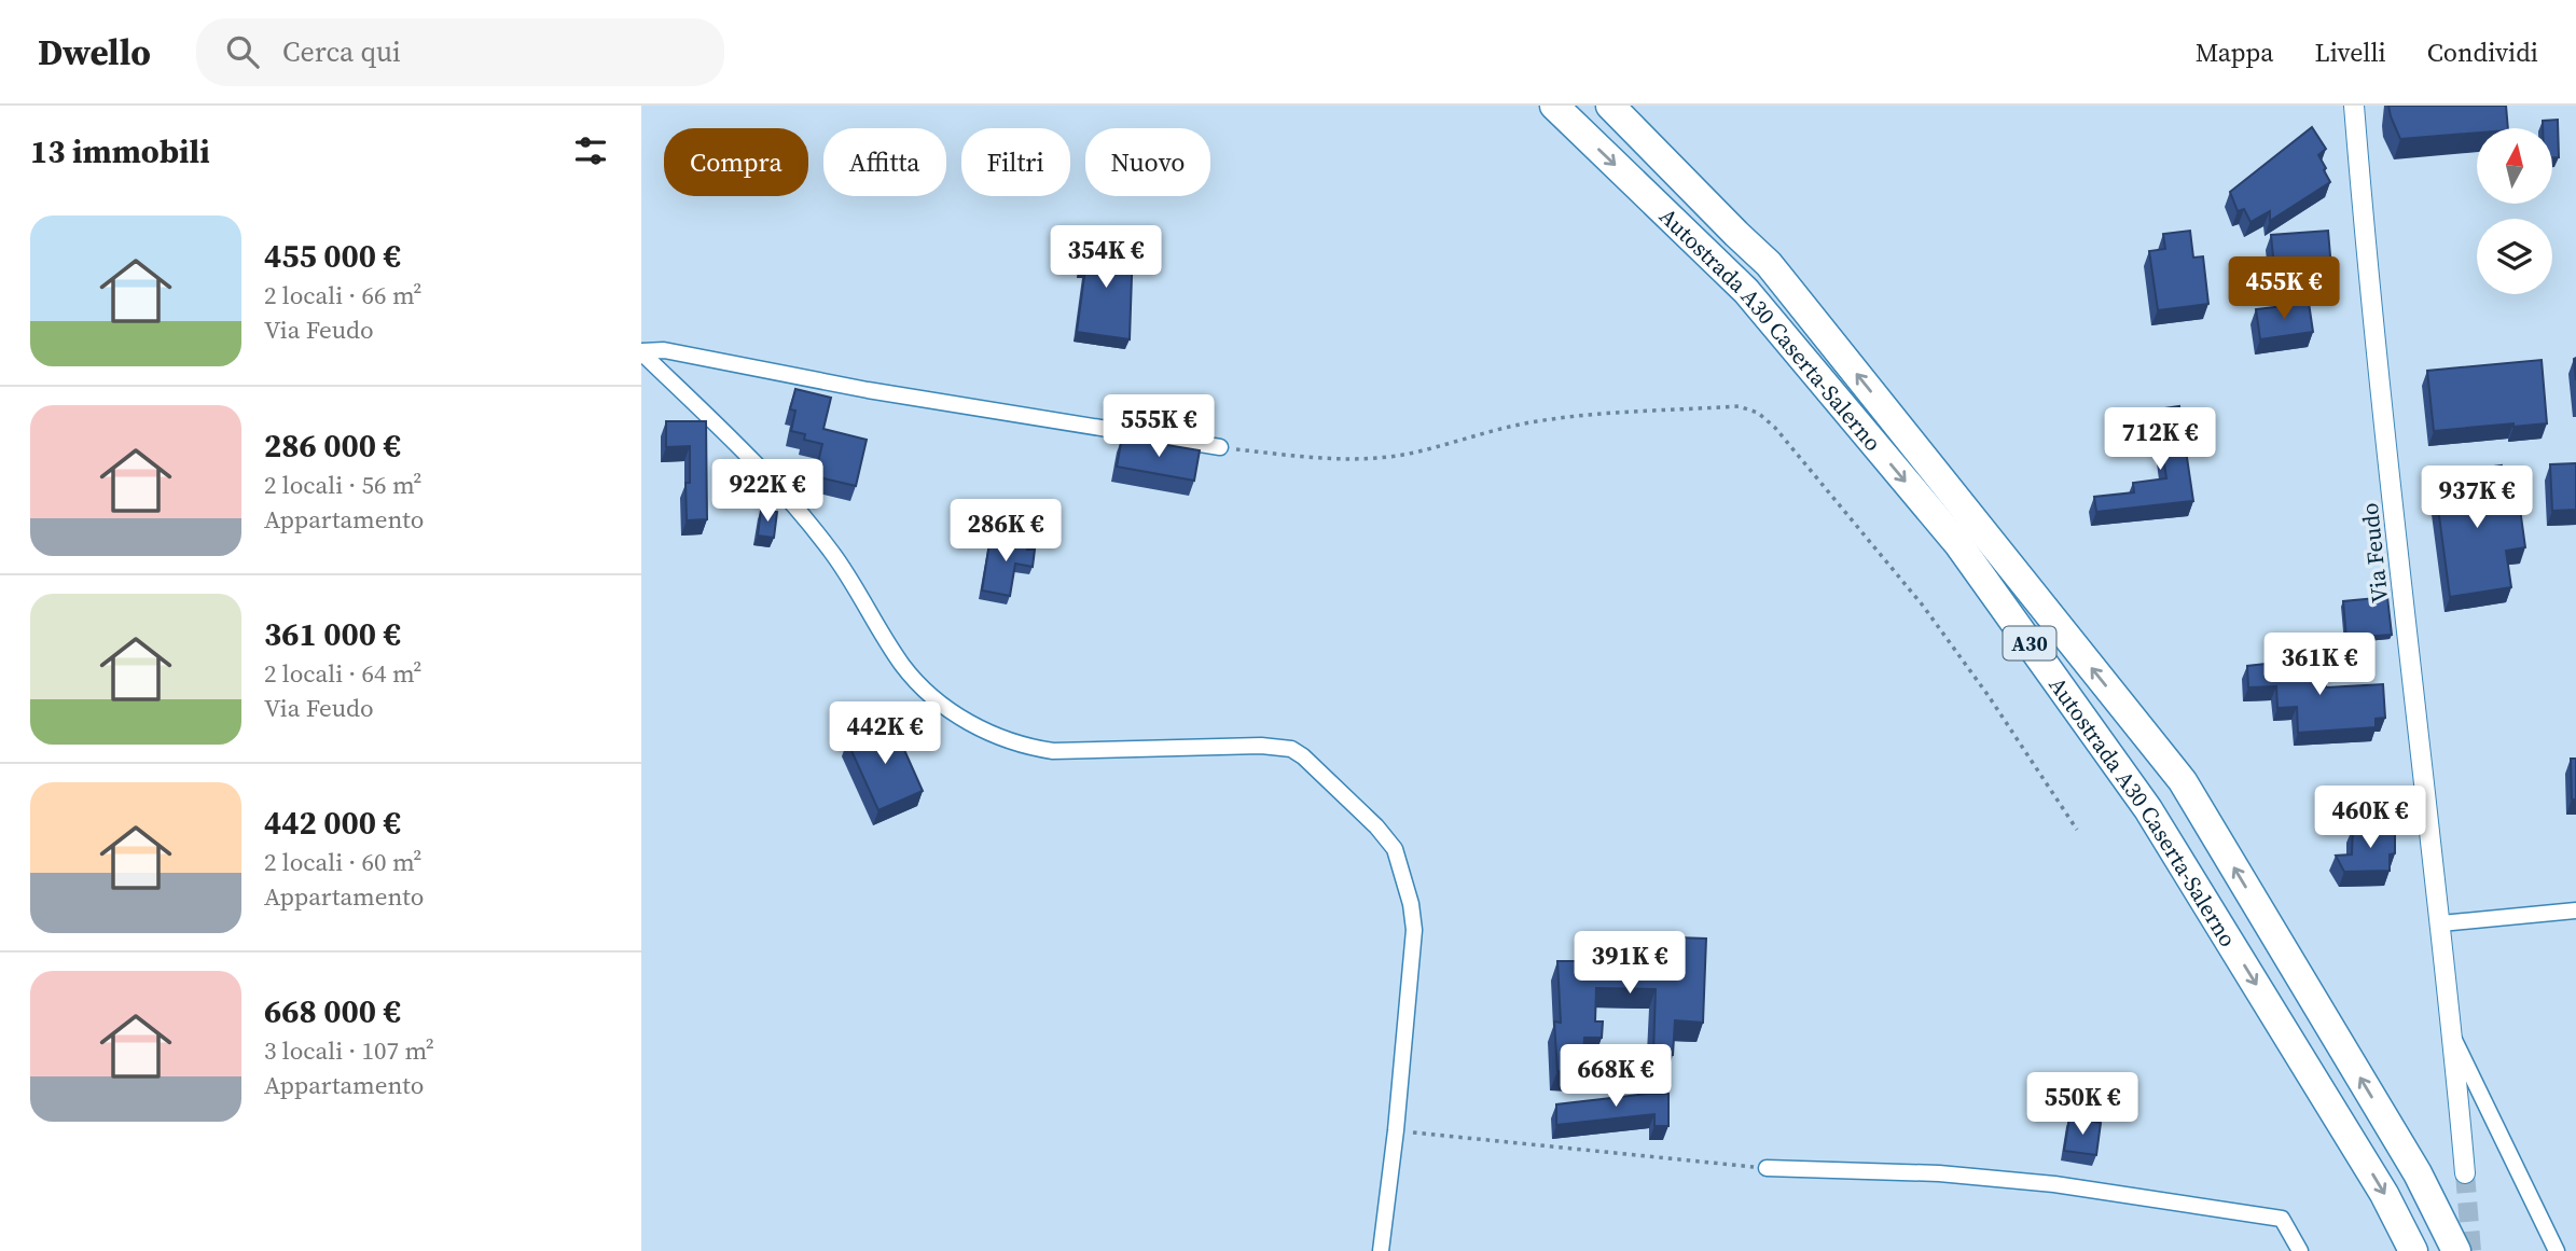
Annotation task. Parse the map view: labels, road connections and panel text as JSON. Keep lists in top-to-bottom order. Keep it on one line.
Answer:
{"streets":{"highway":["Autostrada A30 Caserta-Salerno","A30"],"street":["Via Feudo"]},"north":"top","page":{"header":"Dwello","search":"Cerca qui","nav":["Mappa","Livelli","Condividi"],"heading":"13 immobili","chip":["Compra","Affitta","Filtri","Nuovo"],"list":[{"name":"455 000 €","note":"2 locali · 66 m² · Via Feudo"},{"name":"286 000 €","note":"2 locali · 56 m² · Appartamento"},{"name":"361 000 €","note":"2 locali · 64 m² · Via Feudo"},{"name":"442 000 €","note":"2 locali · 60 m² · Appartamento"},{"name":"668 000 €","note":"3 locali · 107 m² · Appartamento"}],"price":["354K €","455K €","555K €","712K €","922K €","937K €","286K €","361K €","442K €","460K €","391K €","668K €","550K €"]}}
